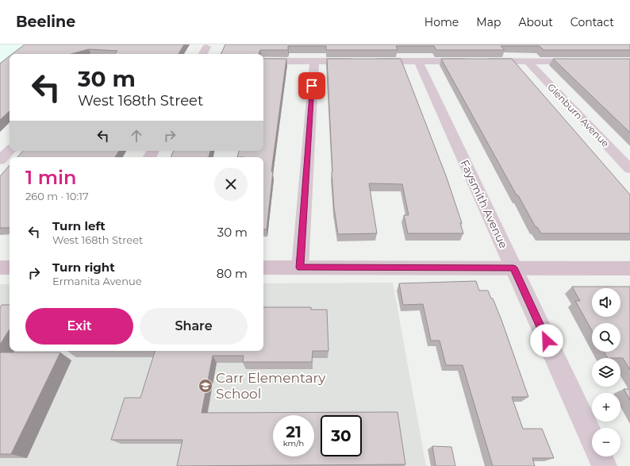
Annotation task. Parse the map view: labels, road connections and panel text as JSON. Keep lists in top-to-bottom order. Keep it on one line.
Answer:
{"streets":{"street":["Glenburn Avenue","Faysmith Avenue"]},"places":{"school or university":["Carr Elementary School"]},"page":{"header":"Beeline","nav":["Home","Map","About","Contact"],"turn":["30 m","West 168th Street"],"heading":["1 min","260 m · 10:17"],"list":[{"name":"Turn left","note":"West 168th Street","value":"30 m"},{"name":"Turn right","note":"Ermanita Avenue","value":"80 m"}],"map_buttons":["+","−"],"buttons":["Exit","Share"],"speed":"21 km/h","limit":"30"}}
